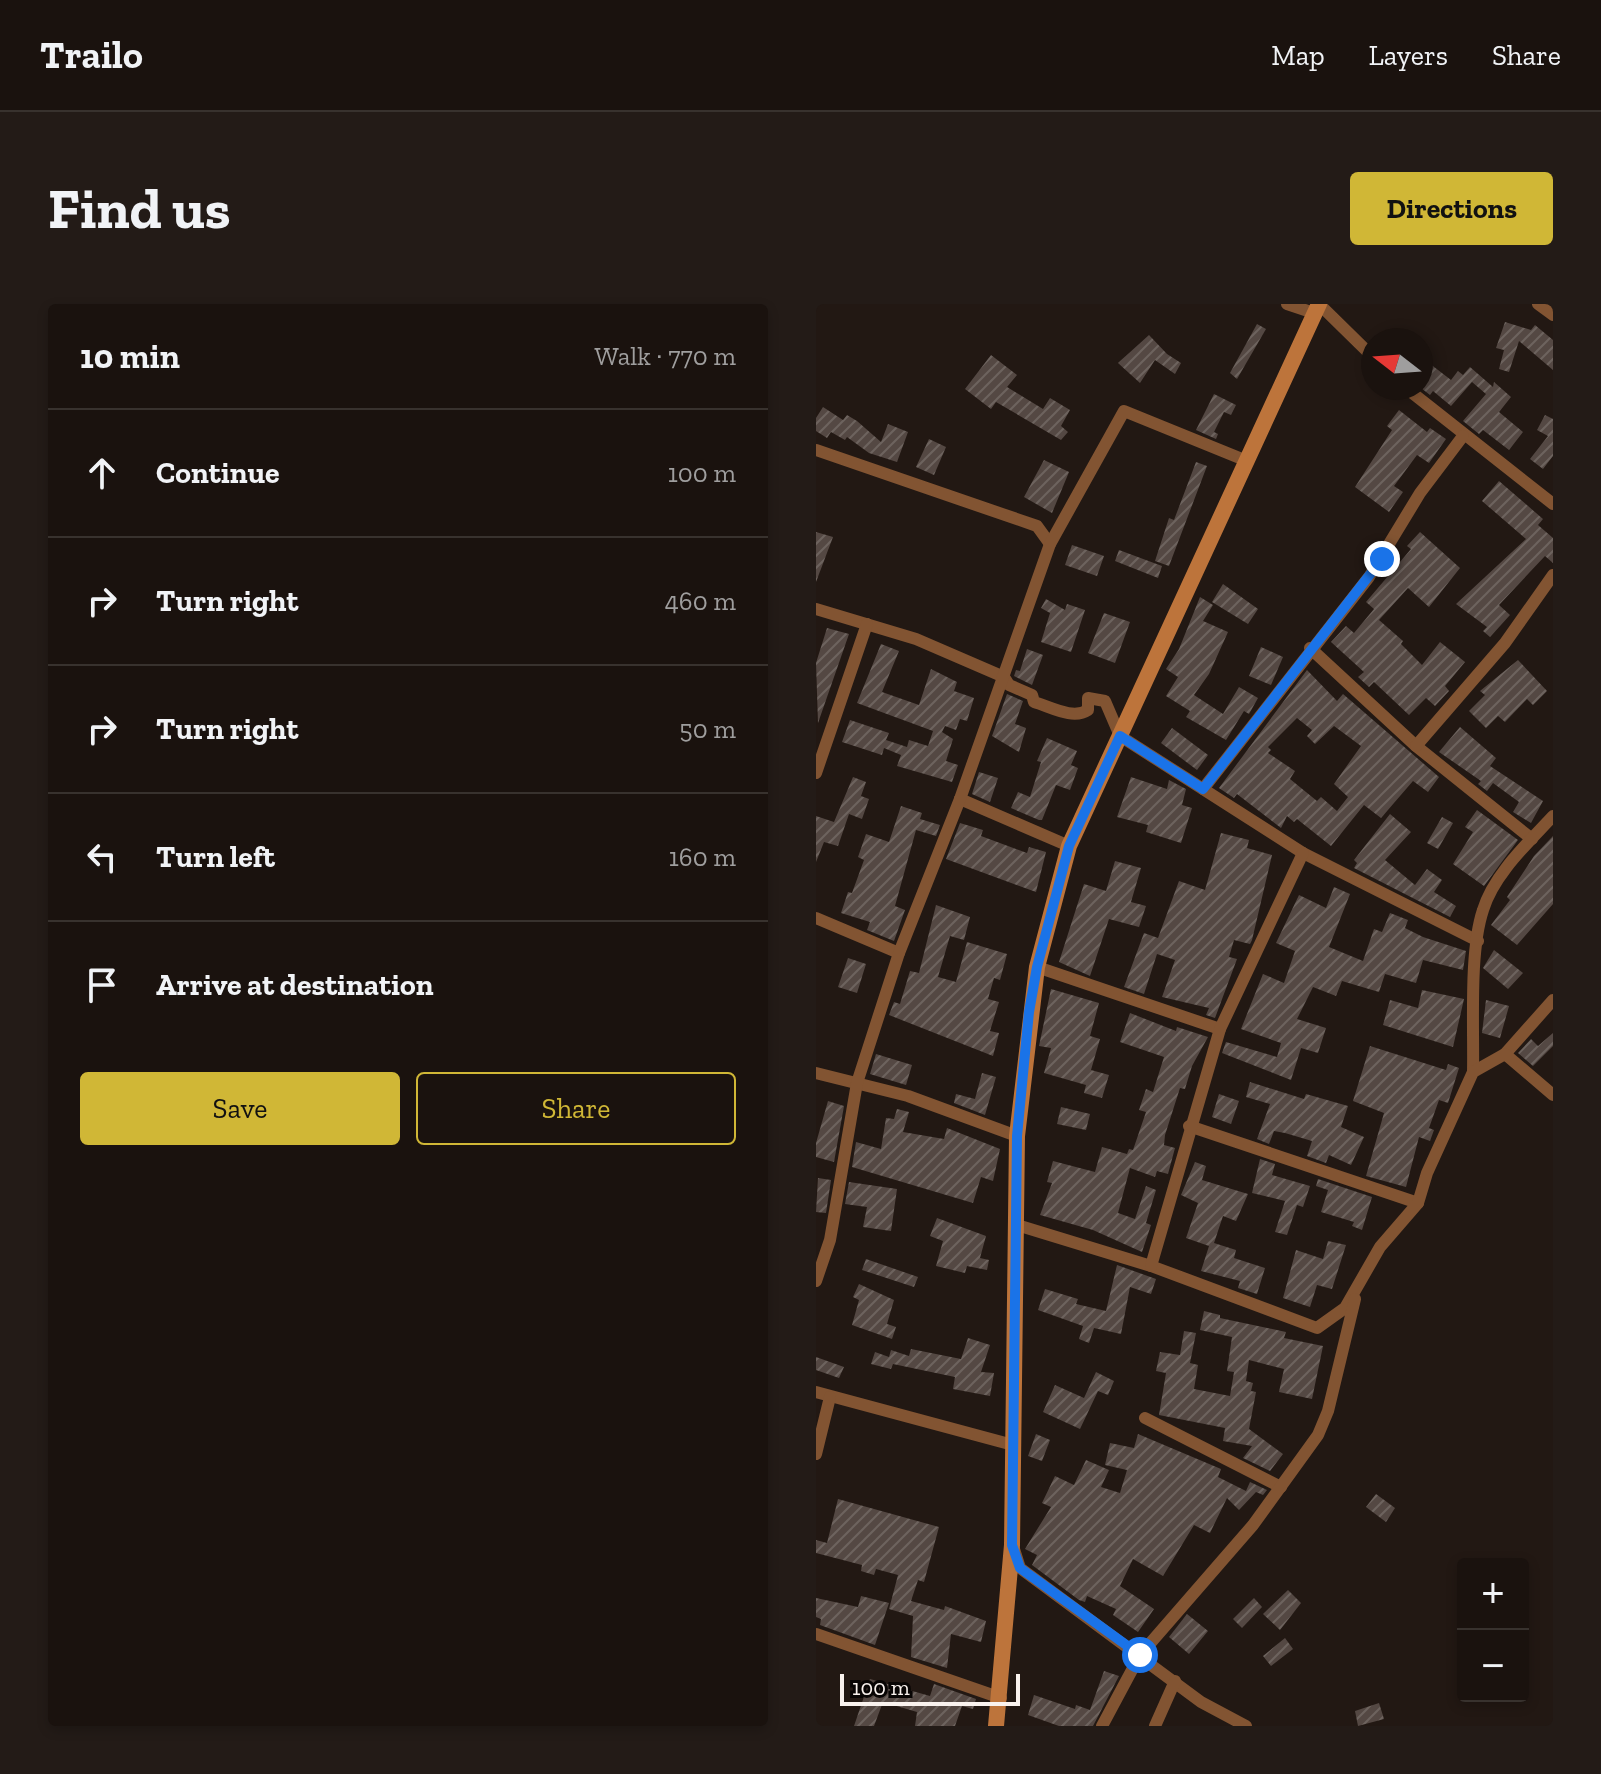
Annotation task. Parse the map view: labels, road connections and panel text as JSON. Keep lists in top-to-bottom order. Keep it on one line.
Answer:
{"scale_bar":"100 m","north":"left","page":{"header":"Trailo","nav":["Map","Layers","Share"],"buttons":["Directions",["Save","Share"]],"title":"Find us","heading":["10 min","Walk · 770 m"],"list":[["Continue","100 m"],["Turn right","460 m"],["Turn right","50 m"],["Turn left","160 m"],"Arrive at destination"],"map_buttons":["+","−"],"scale":"100 m"}}
